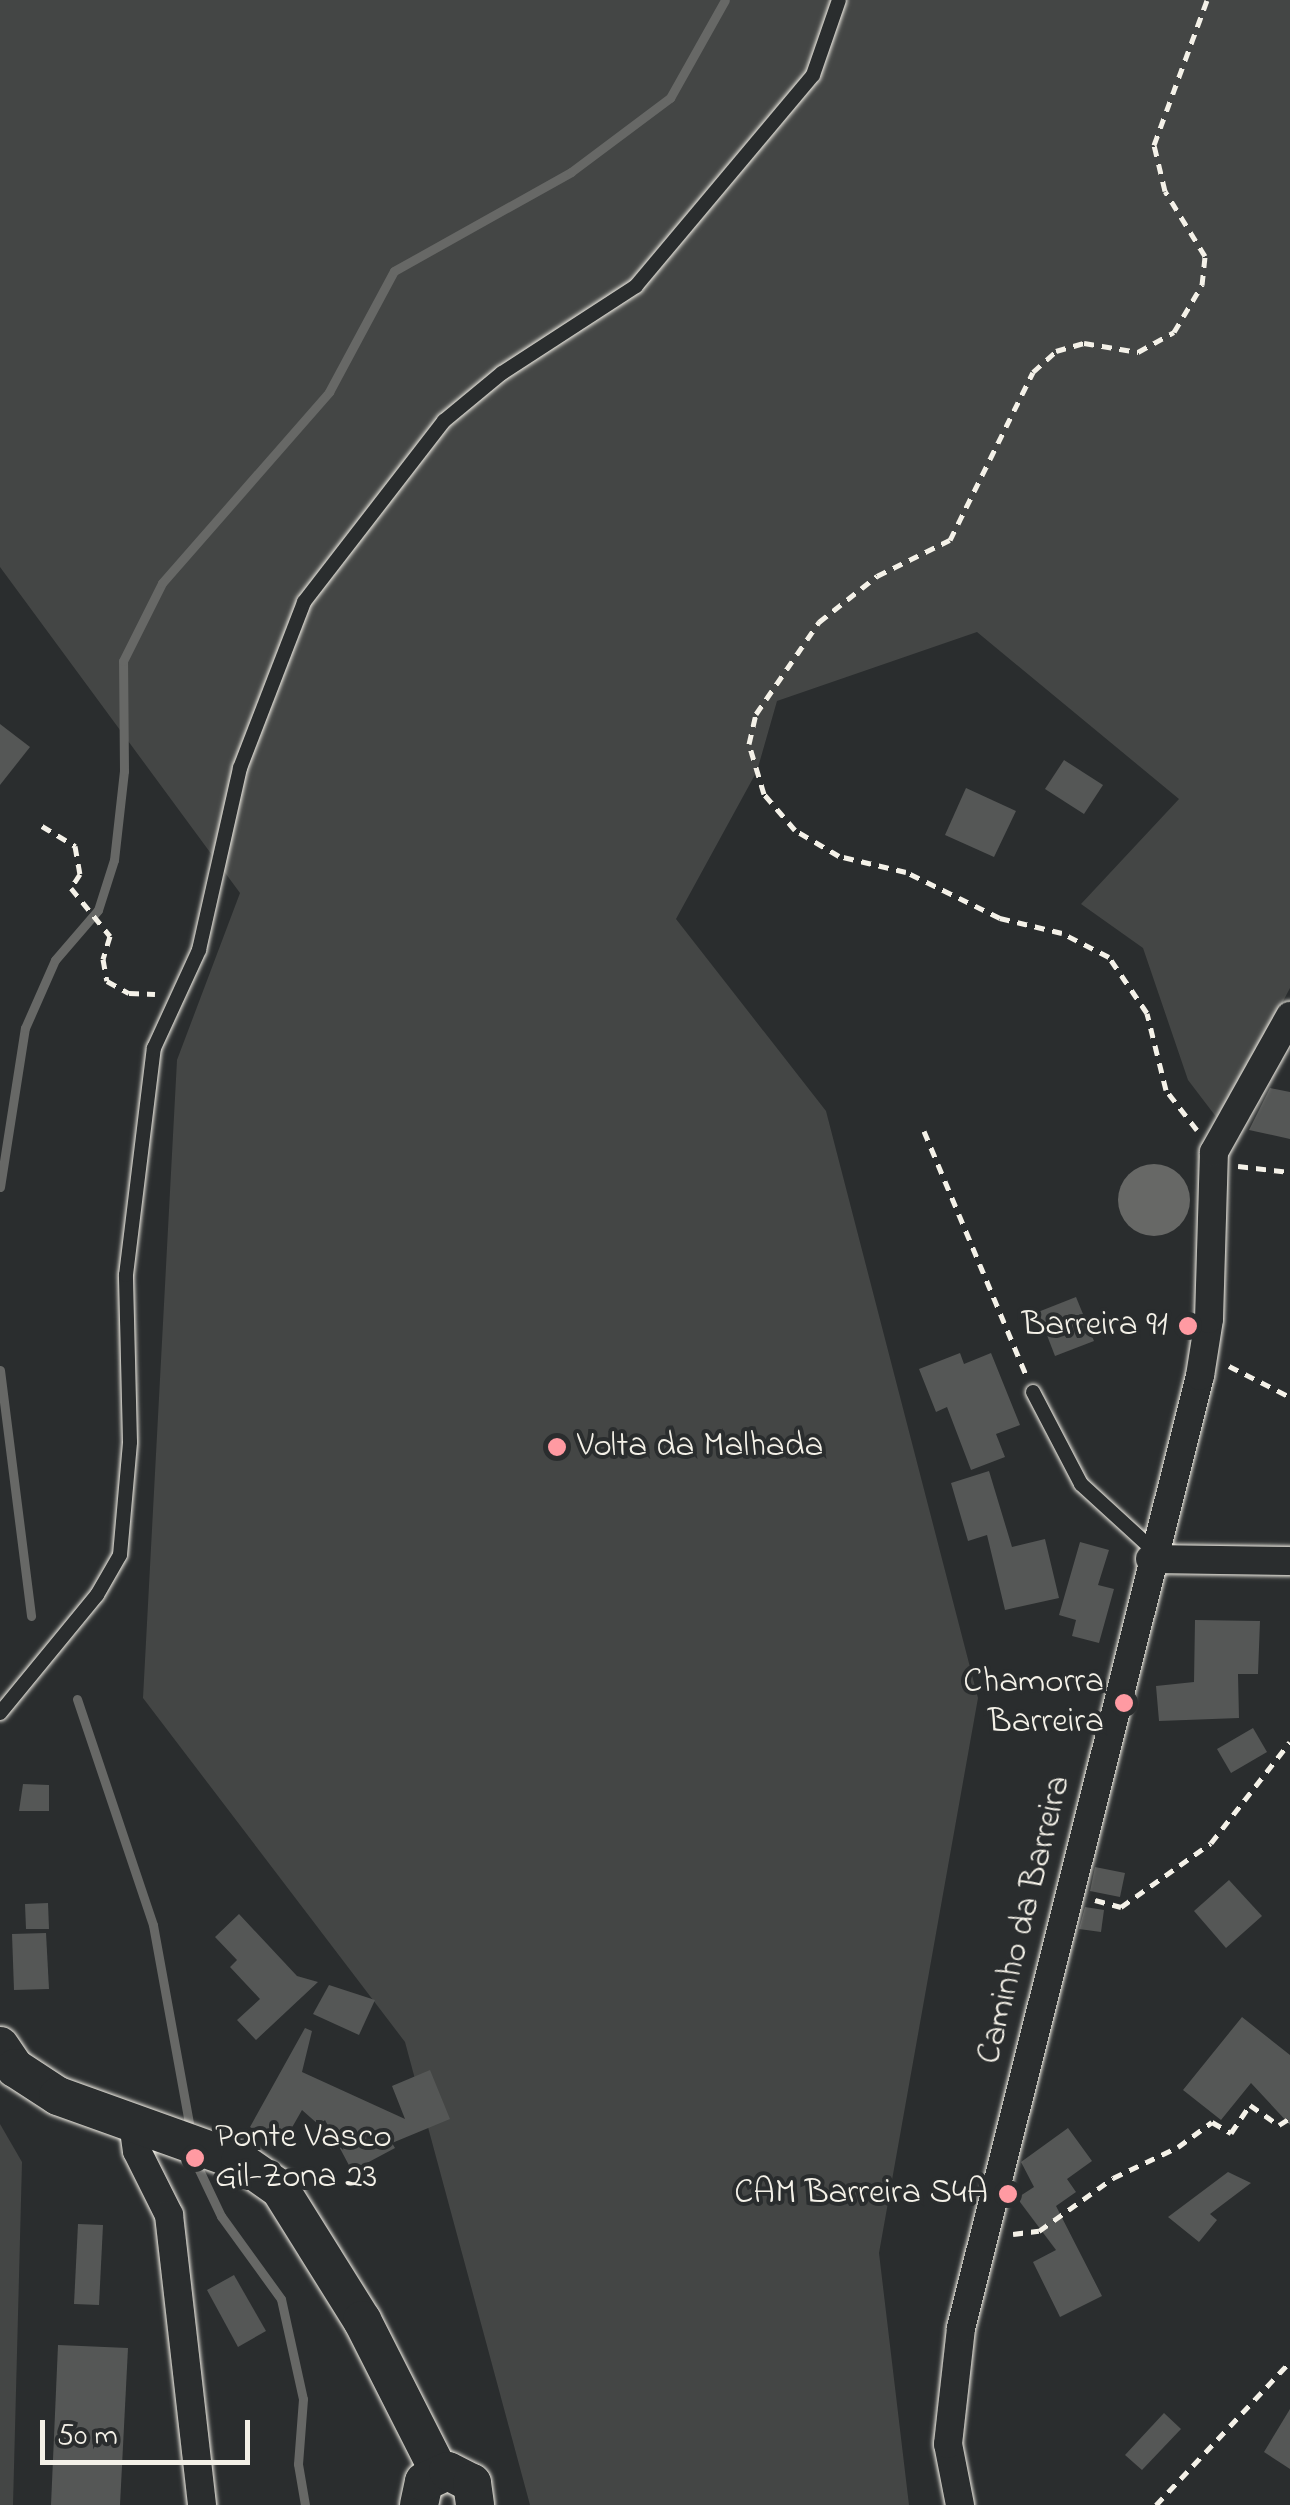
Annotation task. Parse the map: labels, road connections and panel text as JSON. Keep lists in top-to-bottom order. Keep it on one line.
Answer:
{"streets":{"street":["Caminho da Barreira"]},"places":["Barreira 91","Volta da Malhada","Chamorra Barreira","Ponte Vasco Gil-Zona 23","CAM Barreira S4A"],"scale_bar":"50 m"}
